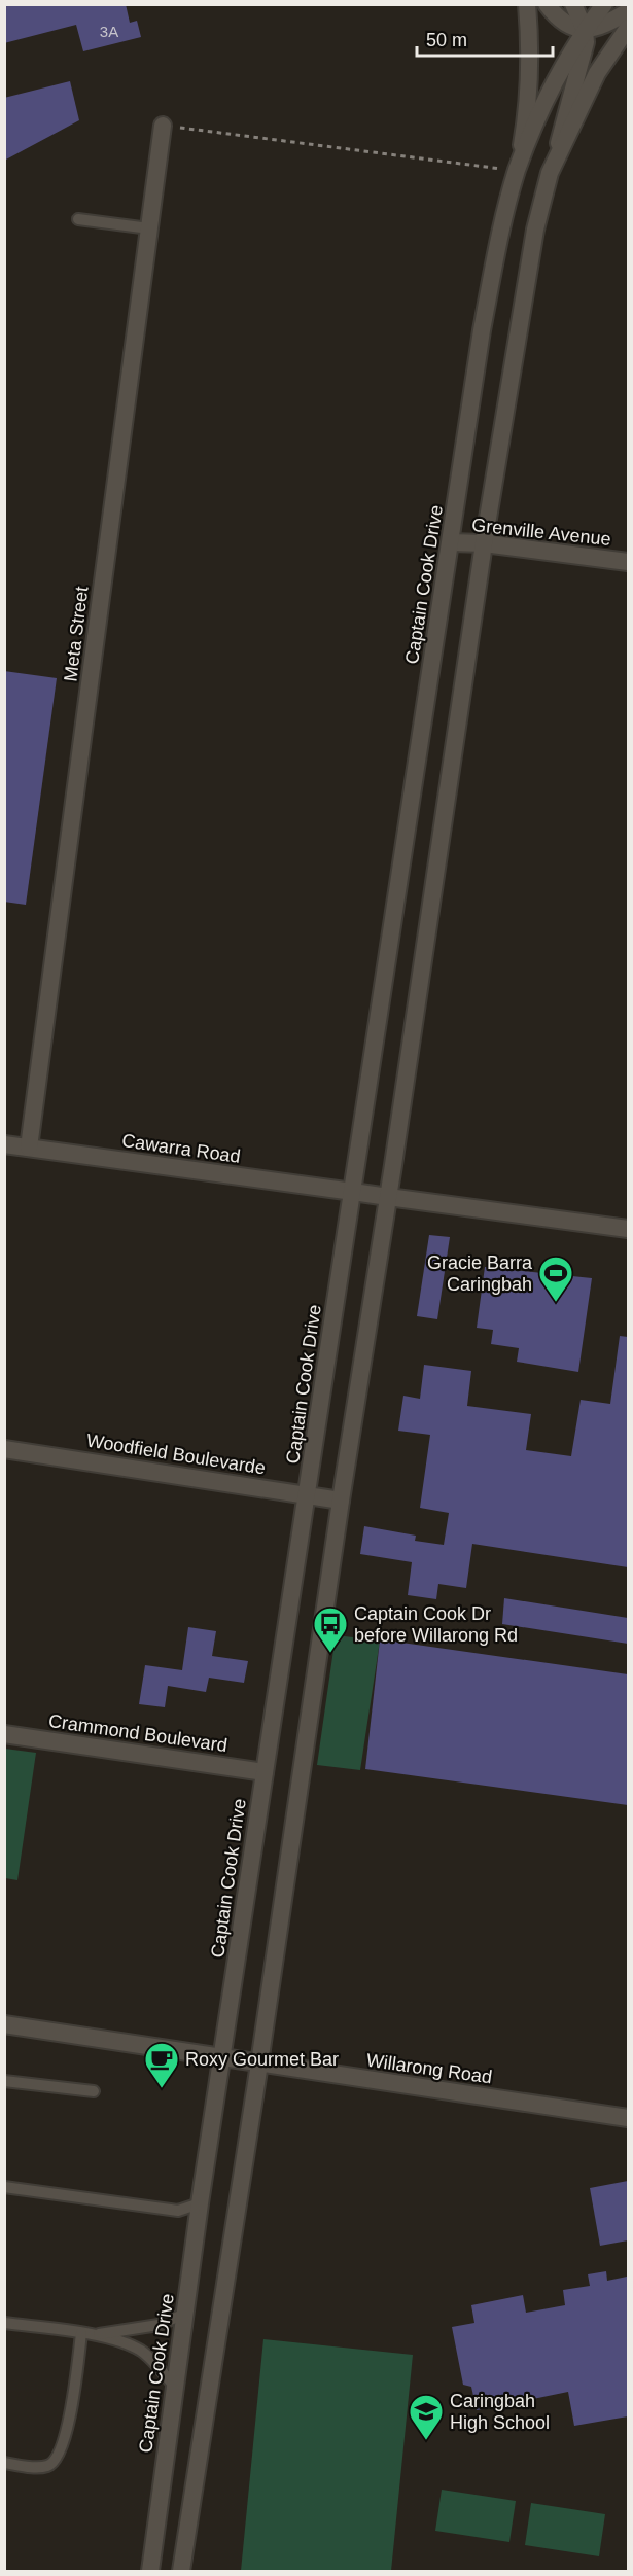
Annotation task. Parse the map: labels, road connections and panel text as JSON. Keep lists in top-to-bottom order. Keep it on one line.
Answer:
{"streets":{"main road":["Grenville Avenue","Captain Cook Drive","Meta Street","Cawarra Road","Woodfield Boulevarde","Crammond Boulevard","Willarong Road"]},"crossings":[["Grenville Avenue","Captain Cook Drive"],["Captain Cook Drive","Cawarra Road"],["Captain Cook Drive","Woodfield Boulevarde"],["Captain Cook Drive","Crammond Boulevard"],["Captain Cook Drive","Willarong Road"],["Meta Street","Cawarra Road"]],"places":{"sports":["Gracie Barra Caringbah"],"bus stop":["Captain Cook Dr before Willarong Rd"],"cafe":["Roxy Gourmet Bar"],"school or university":["Caringbah High School"]},"house_numbers":["3A"],"scale_bar":"50 m"}
